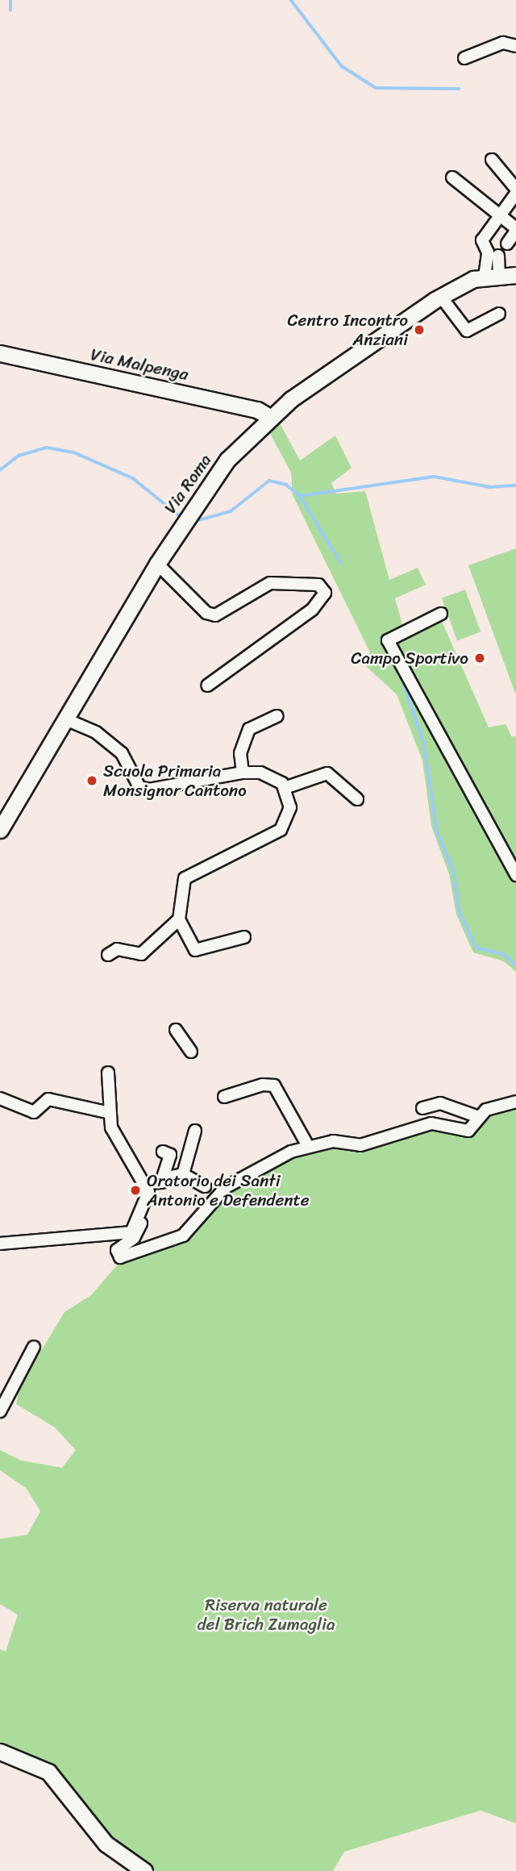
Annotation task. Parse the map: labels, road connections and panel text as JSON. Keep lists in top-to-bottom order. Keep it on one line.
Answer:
{"streets":{"street":["Via Malpenga","Via Roma"]},"crossings":[["Via Malpenga","Via Roma"]],"parks":["Riserva naturale del Brich Zumaglia"],"places":["Centro Incontro Anziani","Campo Sportivo","Scuola Primaria Monsignor Cantono","Oratorio dei Santi Antonio e Defendente"]}
